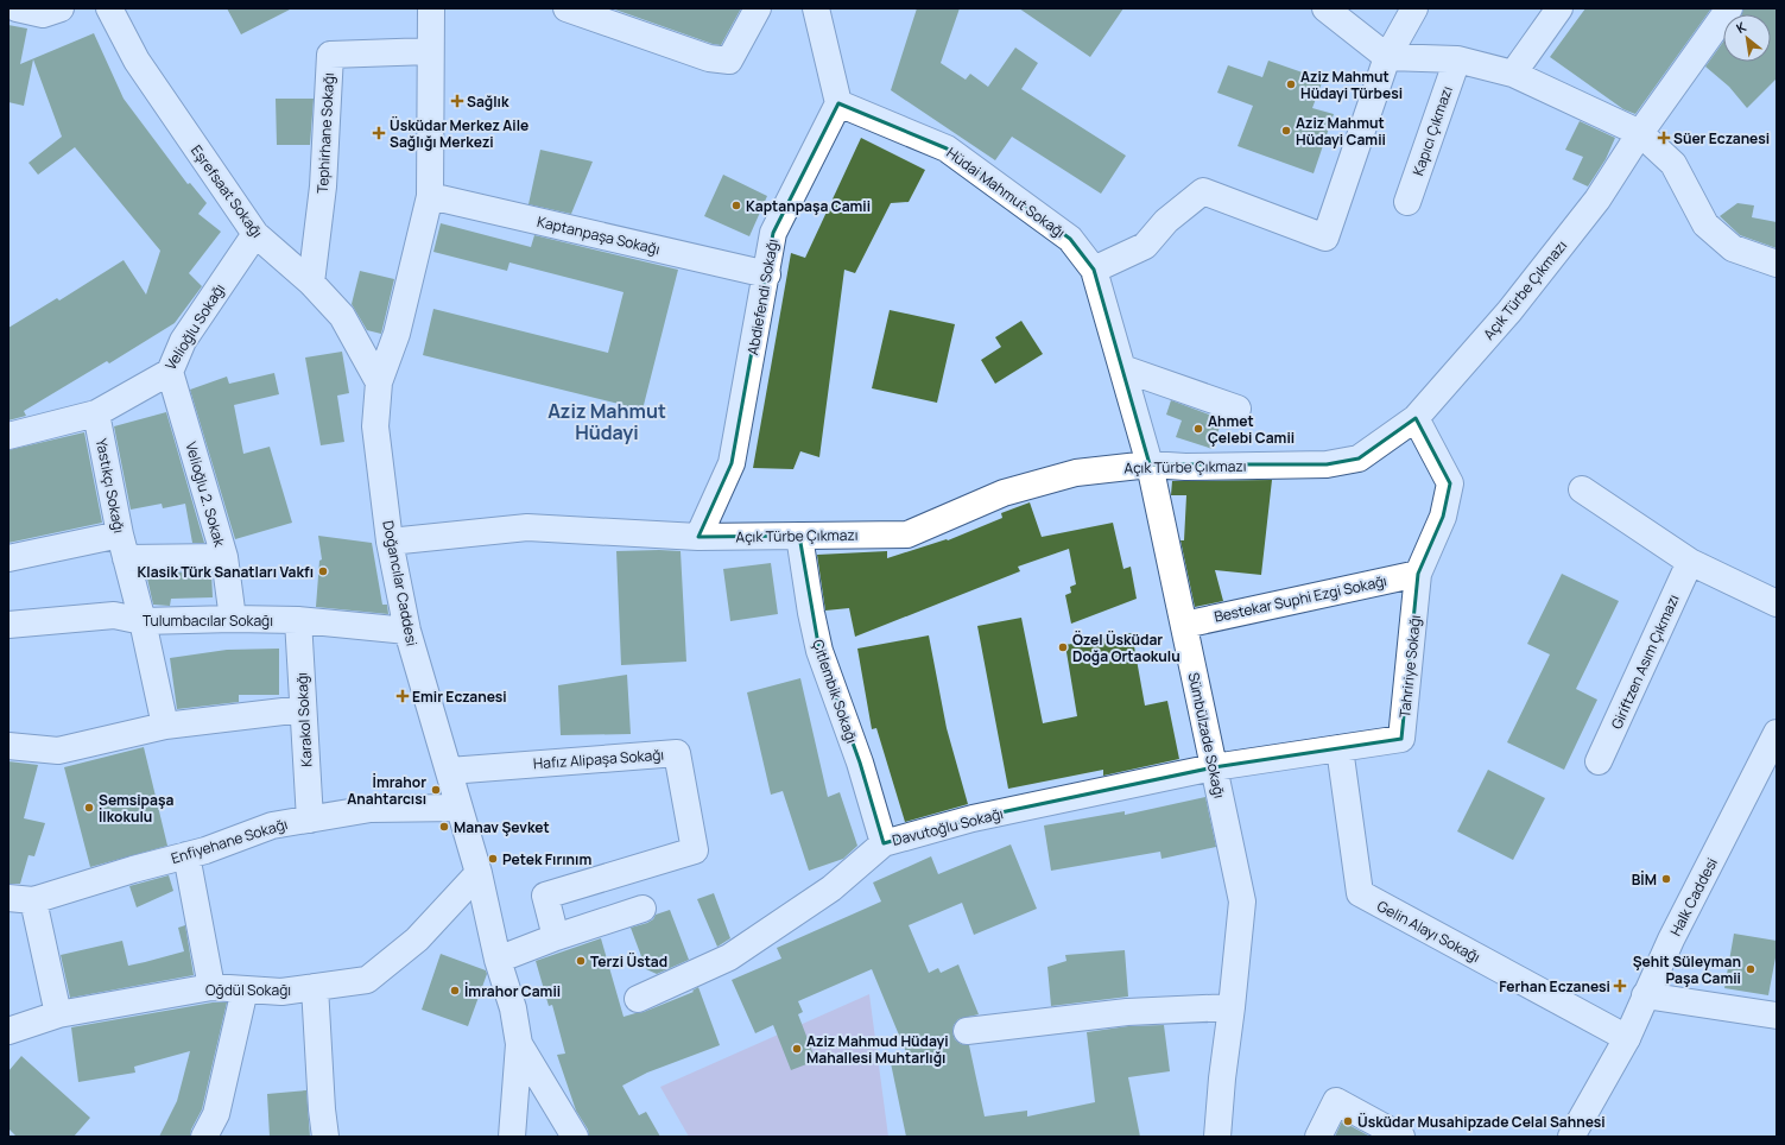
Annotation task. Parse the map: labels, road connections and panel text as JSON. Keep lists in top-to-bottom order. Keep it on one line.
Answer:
{"streets":{"street":["Kapıcı Çıkmazı","Tephirhane Sokağı","Eşrefsaat Sokağı","Hüdai Mahmut Sokağı","Kaptanpaşa Sokağı","Açık Türbe Çıkmazı","Abdiefendi Sokağı","Velioğlu Sokağı","Yastıkçı Sokağı","Velioğlu 2. Sokak","Doğancılar Caddesi","Bestekar Suphi Ezgi Sokağı","Tulumbacılar Sokağı","Giriftzen Asım Çıkmazı","Tahririye Sokağı","Çitlembik Sokağı","Karakol Sokağı","Sümbülzade Sokağı","Hafız Alipaşa Sokağı","Davutoğlu Sokağı","Enfiyehane Sokağı","Halk Caddesi","Gelin Alayı Sokağı","Oğdül Sokağı"]},"crossings":[["Tephirhane Sokağı","Eşrefsaat Sokağı"],["Tephirhane Sokağı","Doğancılar Caddesi"],["Eşrefsaat Sokağı","Velioğlu Sokağı"],["Eşrefsaat Sokağı","Doğancılar Caddesi"],["Hüdai Mahmut Sokağı","Açık Türbe Çıkmazı"],["Hüdai Mahmut Sokağı","Abdiefendi Sokağı"],["Hüdai Mahmut Sokağı","Sümbülzade Sokağı"],["Kaptanpaşa Sokağı","Abdiefendi Sokağı"],["Kaptanpaşa Sokağı","Doğancılar Caddesi"],["Açık Türbe Çıkmazı","Abdiefendi Sokağı"],["Açık Türbe Çıkmazı","Doğancılar Caddesi"],["Açık Türbe Çıkmazı","Tahririye Sokağı"],["Açık Türbe Çıkmazı","Çitlembik Sokağı"],["Açık Türbe Çıkmazı","Sümbülzade Sokağı"],["Velioğlu Sokağı","Yastıkçı Sokağı"],["Velioğlu Sokağı","Velioğlu 2. Sokak"],["Yastıkçı Sokağı","Tulumbacılar Sokağı"],["Velioğlu 2. Sokak","Tulumbacılar Sokağı"],["Doğancılar Caddesi","Tulumbacılar Sokağı"],["Doğancılar Caddesi","Hafız Alipaşa Sokağı"],["Doğancılar Caddesi","Enfiyehane Sokağı"],["Doğancılar Caddesi","Oğdül Sokağı"],["Bestekar Suphi Ezgi Sokağı","Tahririye Sokağı"],["Bestekar Suphi Ezgi Sokağı","Sümbülzade Sokağı"],["Tulumbacılar Sokağı","Karakol Sokağı"],["Tahririye Sokağı","Sümbülzade Sokağı"],["Tahririye Sokağı","Davutoğlu Sokağı"],["Tahririye Sokağı","Gelin Alayı Sokağı"],["Çitlembik Sokağı","Davutoğlu Sokağı"],["Karakol Sokağı","Enfiyehane Sokağı"],["Sümbülzade Sokağı","Davutoğlu Sokağı"],["Halk Caddesi","Gelin Alayı Sokağı"]],"districts":["Aziz Mahmut Hüdayi"],"places":{"other":["Aziz Mahmut Hüdayi Türbesi","Aziz Mahmut Hüdayi Camii","Kaptanpaşa Camii","Ahmet Çelebi Camii","Klasik Türk Sanatları Vakfı","Özel Üsküdar Doğa Ortaokulu","İmrahor Anahtarcısı","Semsipaşa İlkokulu","Manav Şevket","Petek Fırınım","BİM","Terzi Üstad","Şehit Süleyman Paşa Camii","İmrahor Camii","Aziz Mahmud Hüdayi Mahallesi Muhtarlığı","Üsküdar Musahipzade Celal Sahnesi"],"health":["Sağlık","Üsküdar Merkez Aile Sağlığı Merkezi","Süer Eczanesi","Emir Eczanesi","Ferhan Eczanesi"]},"north":"top left"}
